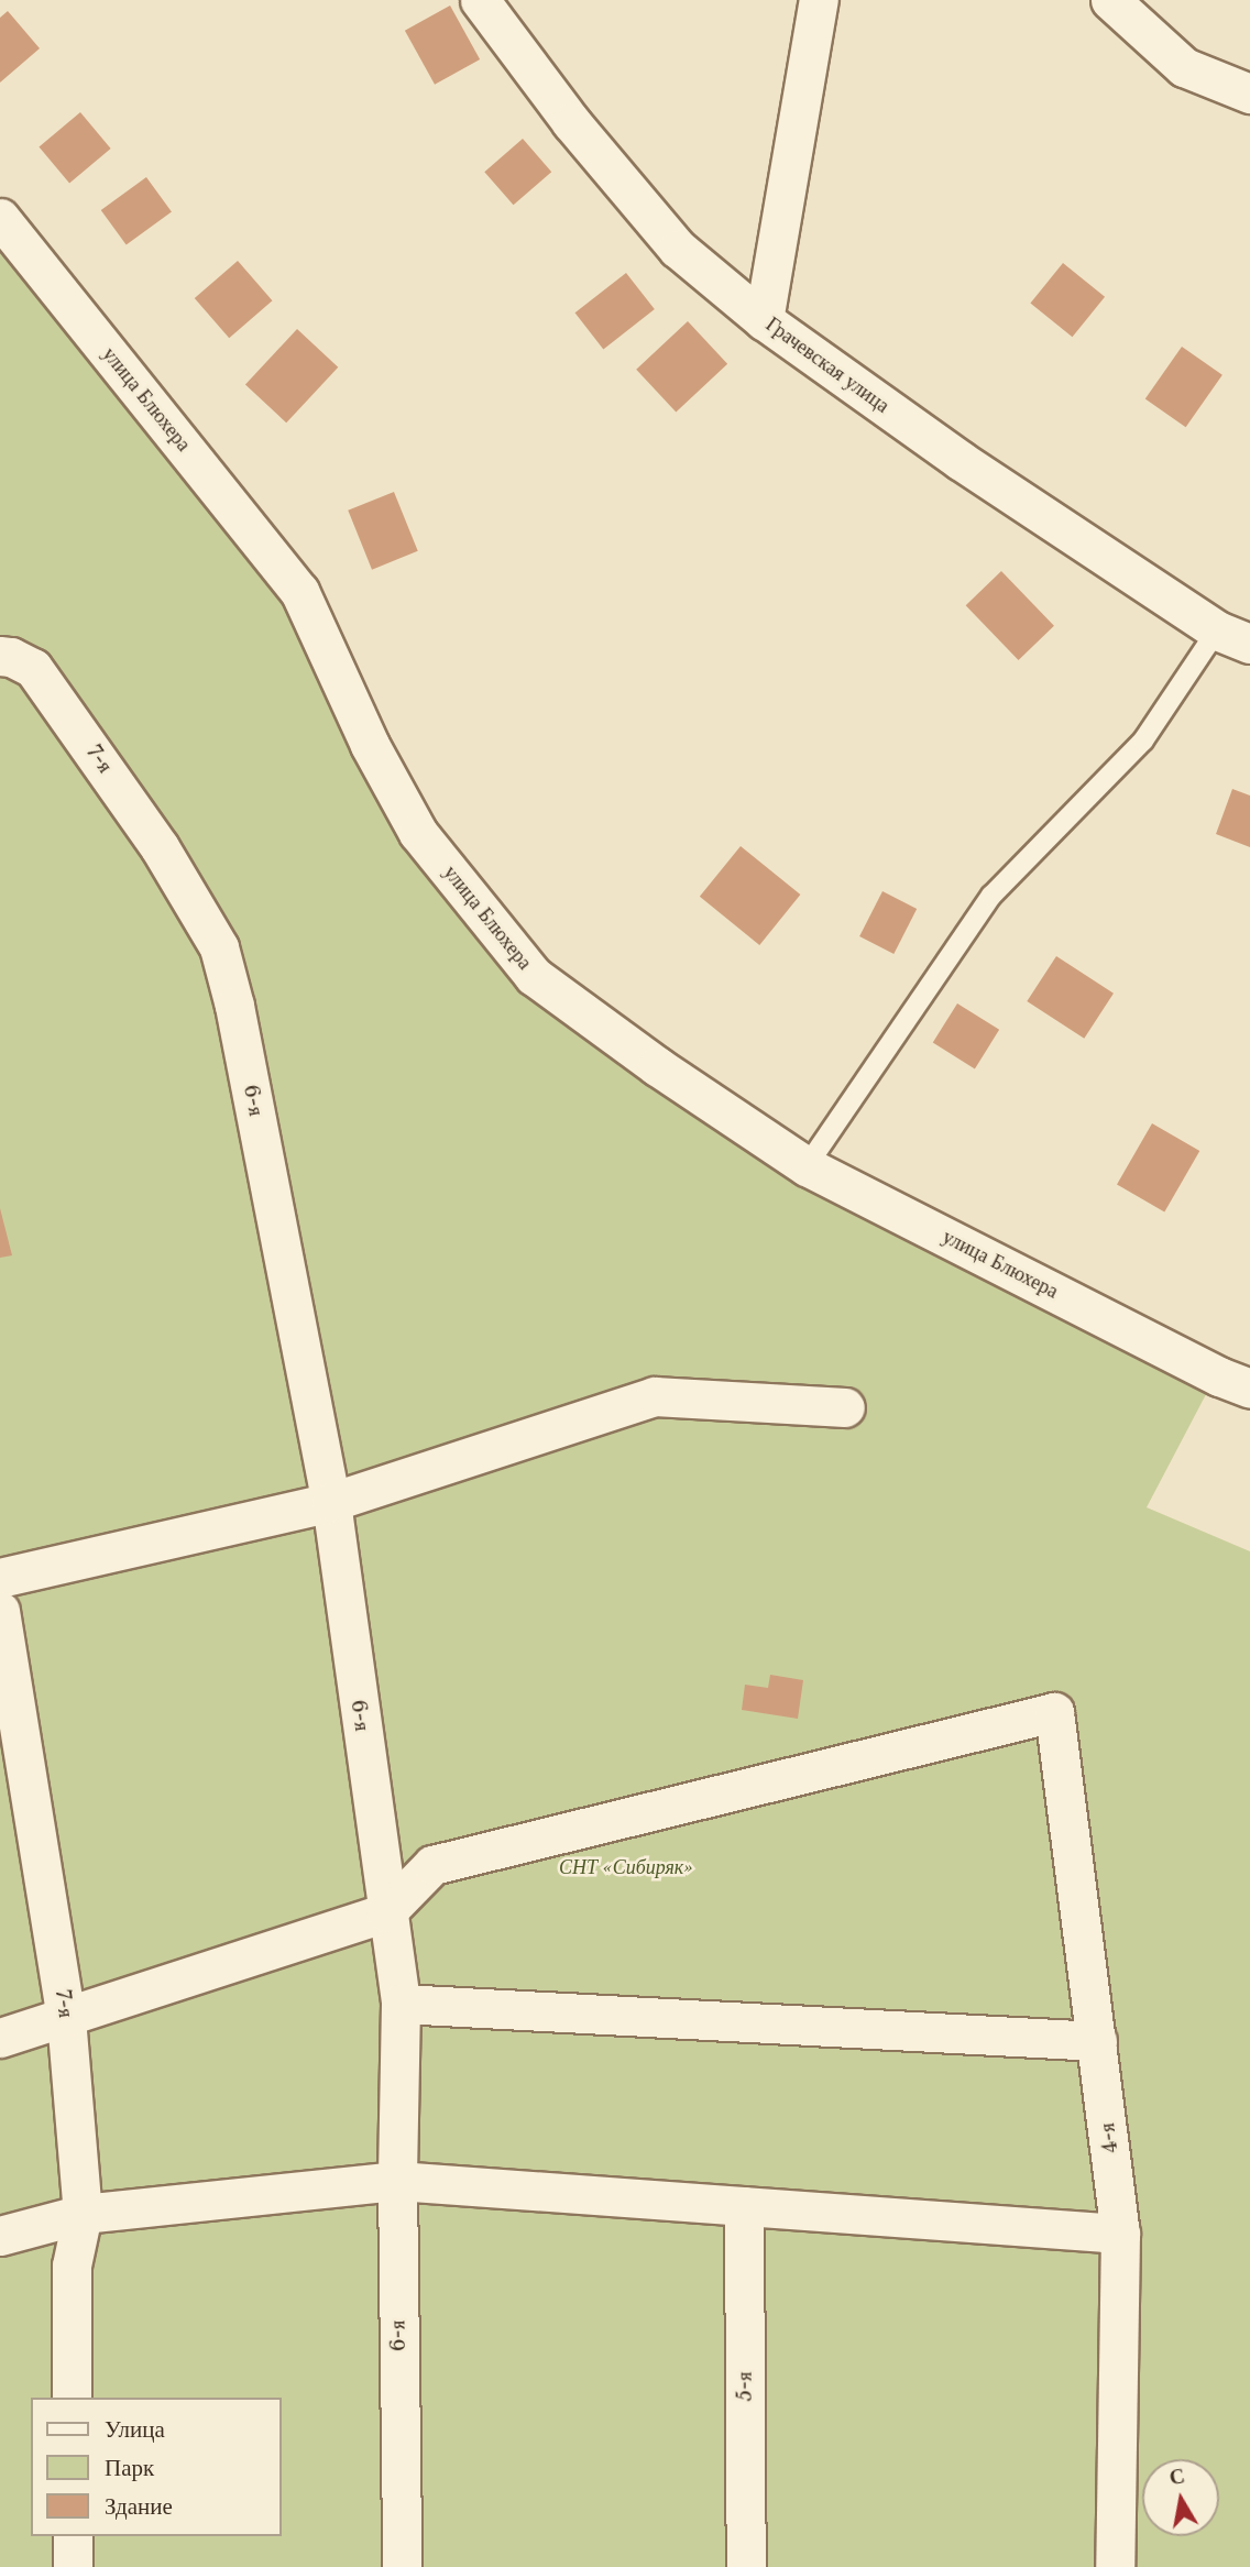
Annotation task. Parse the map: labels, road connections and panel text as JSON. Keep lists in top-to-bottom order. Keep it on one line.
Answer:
{"streets":{"street":["Грачевская улица","улица Блюхера","7-я","6-я","4-я","5-я"]},"crossings":[["7-я","6-я"],["6-я","4-я"]],"parks":["СНТ «Сибиряк»"],"legend":["Улица","Парк","Здание"],"north":"top"}
